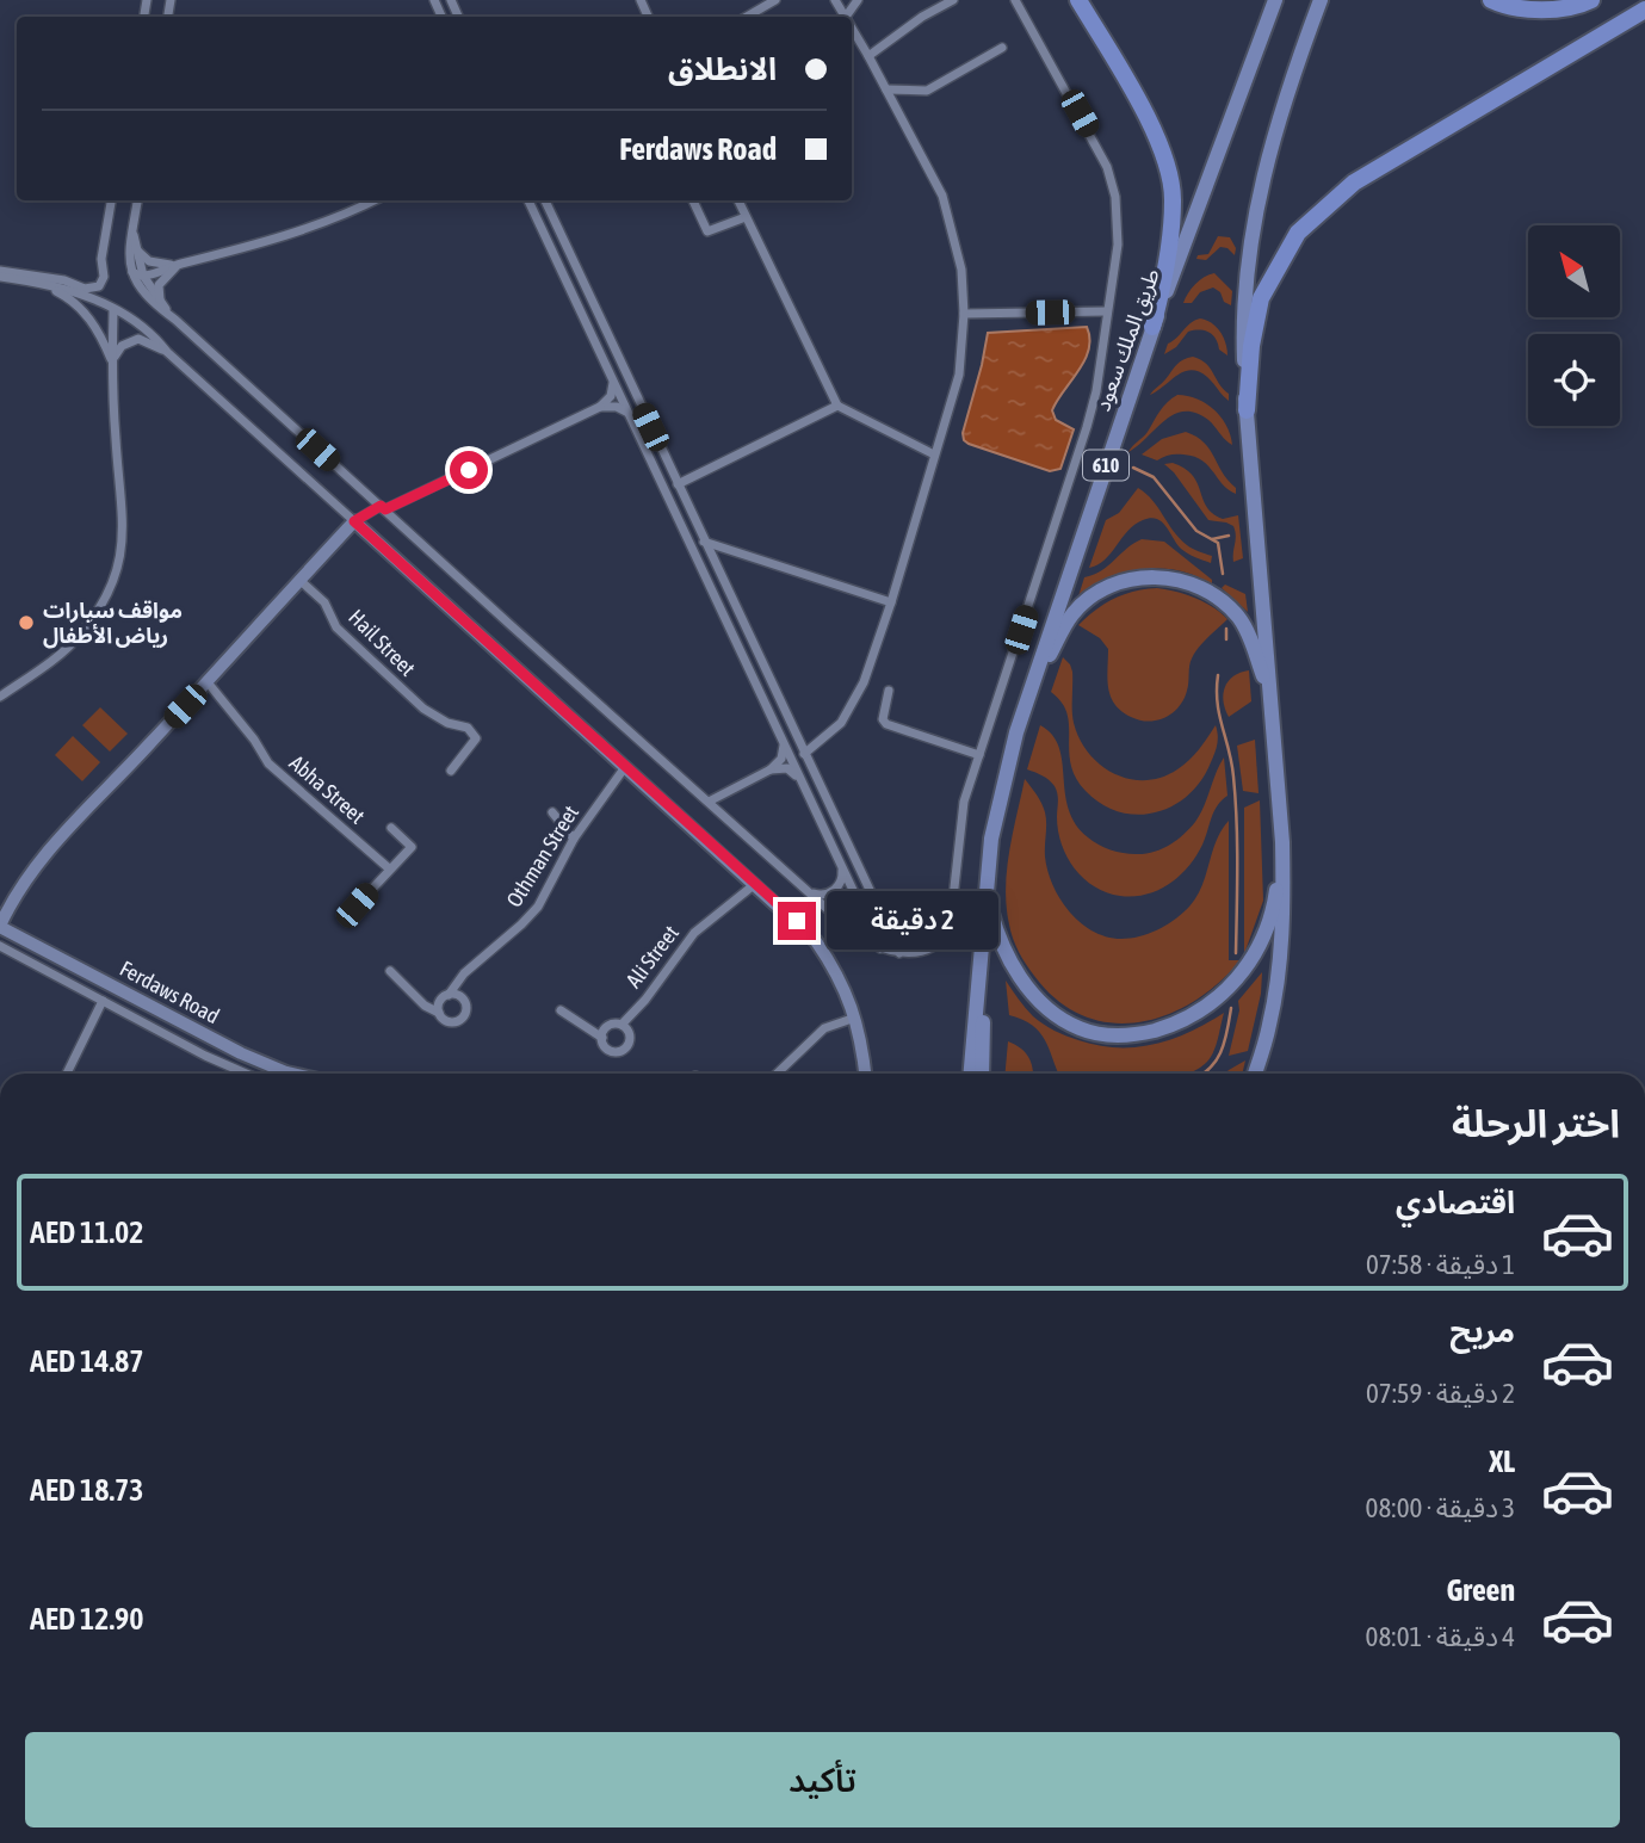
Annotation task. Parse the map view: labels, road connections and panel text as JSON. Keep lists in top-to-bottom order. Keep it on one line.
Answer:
{"streets":{"main road":["طريق الملك سعود","610"],"street":["Hail Street","Abha Street","Othman Street","Ali Street","Ferdaws Road"]},"places":["مواقف سيارات رياض الأطفال"],"north":"top left","page":{"banner":["الانطلاق","Ferdaws Road"],"bubble":"2 دقيقة","heading":"اختر الرحلة","list":[{"name":"اقتصادي","note":"1 دقيقة · 07:58","value":"AED 11.02"},{"name":"مريح","note":"2 دقيقة · 07:59","value":"AED 14.87"},{"name":"XL","note":"3 دقيقة · 08:00","value":"AED 18.73"},{"name":"Green","note":"4 دقيقة · 08:01","value":"AED 12.90"}],"buttons":"تأكيد"}}
